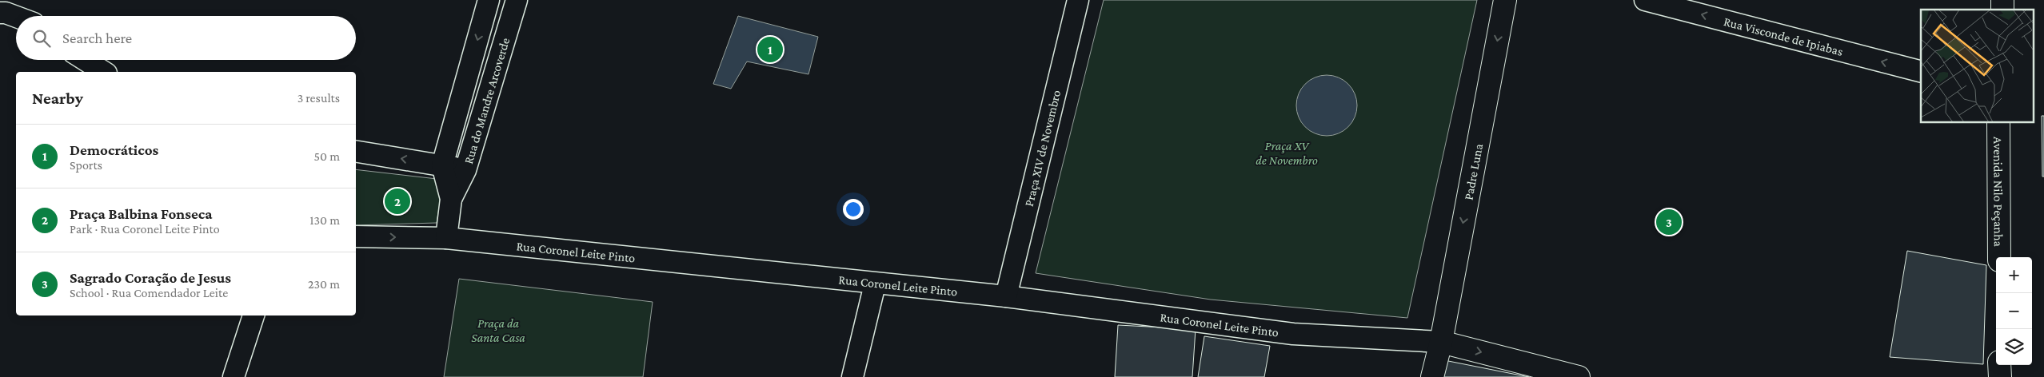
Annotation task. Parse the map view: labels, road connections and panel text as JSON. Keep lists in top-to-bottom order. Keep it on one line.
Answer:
{"streets":{"street":["Rua Visconde de Ipiabas","Rua do Mandre Arcoverde","Praça XIV de Novembro","Padre Luna","Avenida Nilo Peçanha","Rua Coronel Leite Pinto"]},"crossings":[["Rua do Mandre Arcoverde","Rua Coronel Leite Pinto"],["Praça XIV de Novembro","Rua Coronel Leite Pinto"],["Padre Luna","Rua Coronel Leite Pinto"]],"one_way":["Rua Visconde de Ipiabas","Padre Luna"],"parks":["Praça XV de Novembro","Praça da Santa Casa"],"page":{"search":"Search here","pins":["1","2","3"],"heading":["Nearby","3 results"],"list":[{"mark":"1","name":"Democráticos","note":"Sports","value":"50 m"},{"mark":"2","name":"Praça Balbina Fonseca","note":"Park · Rua Coronel Leite Pinto","value":"130 m"},{"mark":"3","name":"Sagrado Coração de Jesus","note":"School · Rua Comendador Leite","value":"230 m"}],"map_buttons":["+","−"]}}
